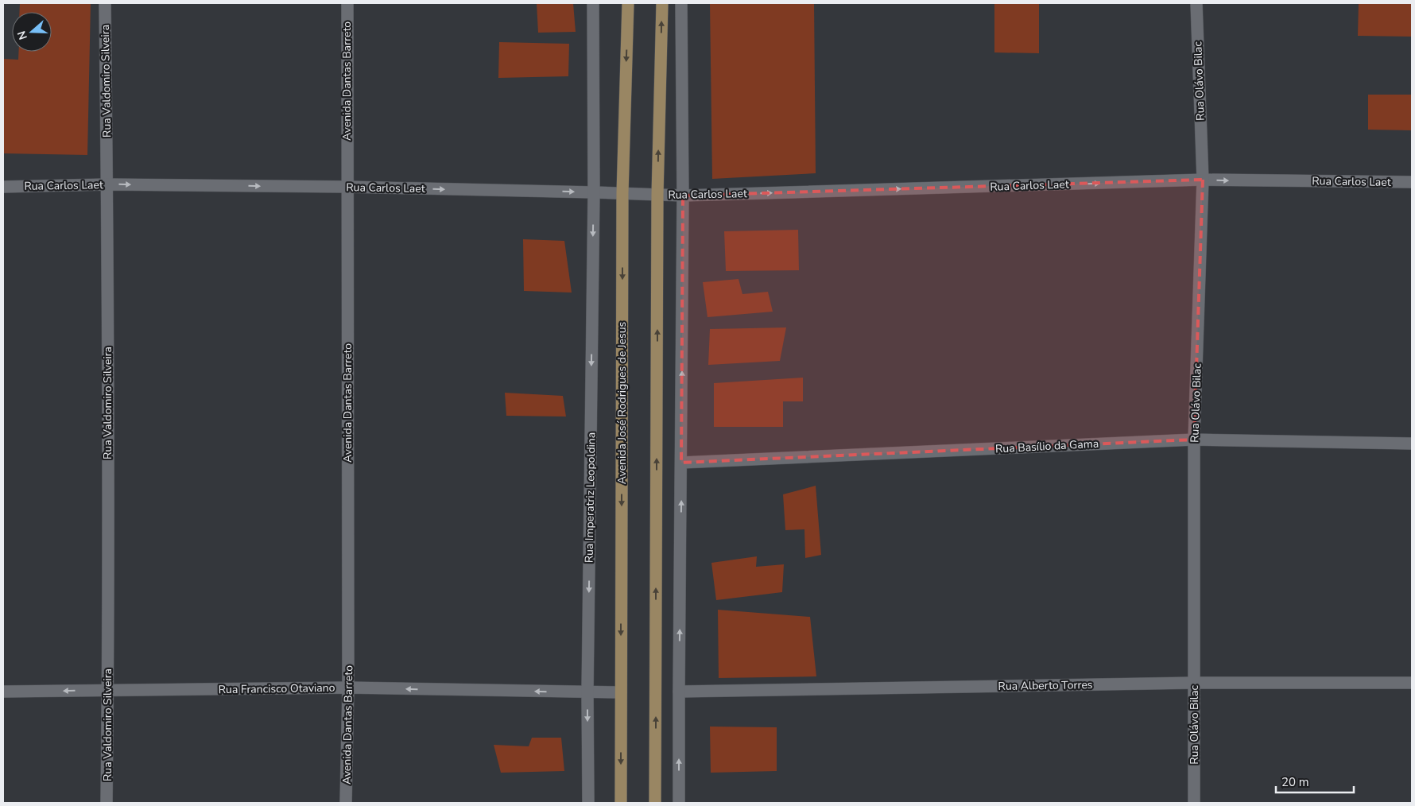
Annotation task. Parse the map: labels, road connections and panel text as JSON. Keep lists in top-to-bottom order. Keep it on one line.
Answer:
{"streets":{"main road":["Avenida José Rodrigues de Jesus"],"street":["Rua Valdomiro Silveira","Avenida Dantas Barreto","Rua Olávo Bilac","Rua Carlos Laet","Rua Basílio da Gama","Rua Imperatriz Leopoldina","Rua Alberto Torres","Rua Francisco Otaviano"]},"crossings":[["Rua Valdomiro Silveira","Rua Carlos Laet"],["Rua Valdomiro Silveira","Rua Francisco Otaviano"],["Avenida Dantas Barreto","Rua Carlos Laet"],["Avenida Dantas Barreto","Rua Francisco Otaviano"],["Rua Olávo Bilac","Rua Carlos Laet"],["Rua Olávo Bilac","Rua Basílio da Gama"],["Rua Olávo Bilac","Rua Alberto Torres"],["Rua Carlos Laet","Avenida José Rodrigues de Jesus"],["Rua Carlos Laet","Rua Imperatriz Leopoldina"],["Avenida José Rodrigues de Jesus","Rua Francisco Otaviano"],["Rua Imperatriz Leopoldina","Rua Francisco Otaviano"]],"one_way":["Rua Carlos Laet","Rua Francisco Otaviano"],"scale_bar":"20 m","north":"left"}
